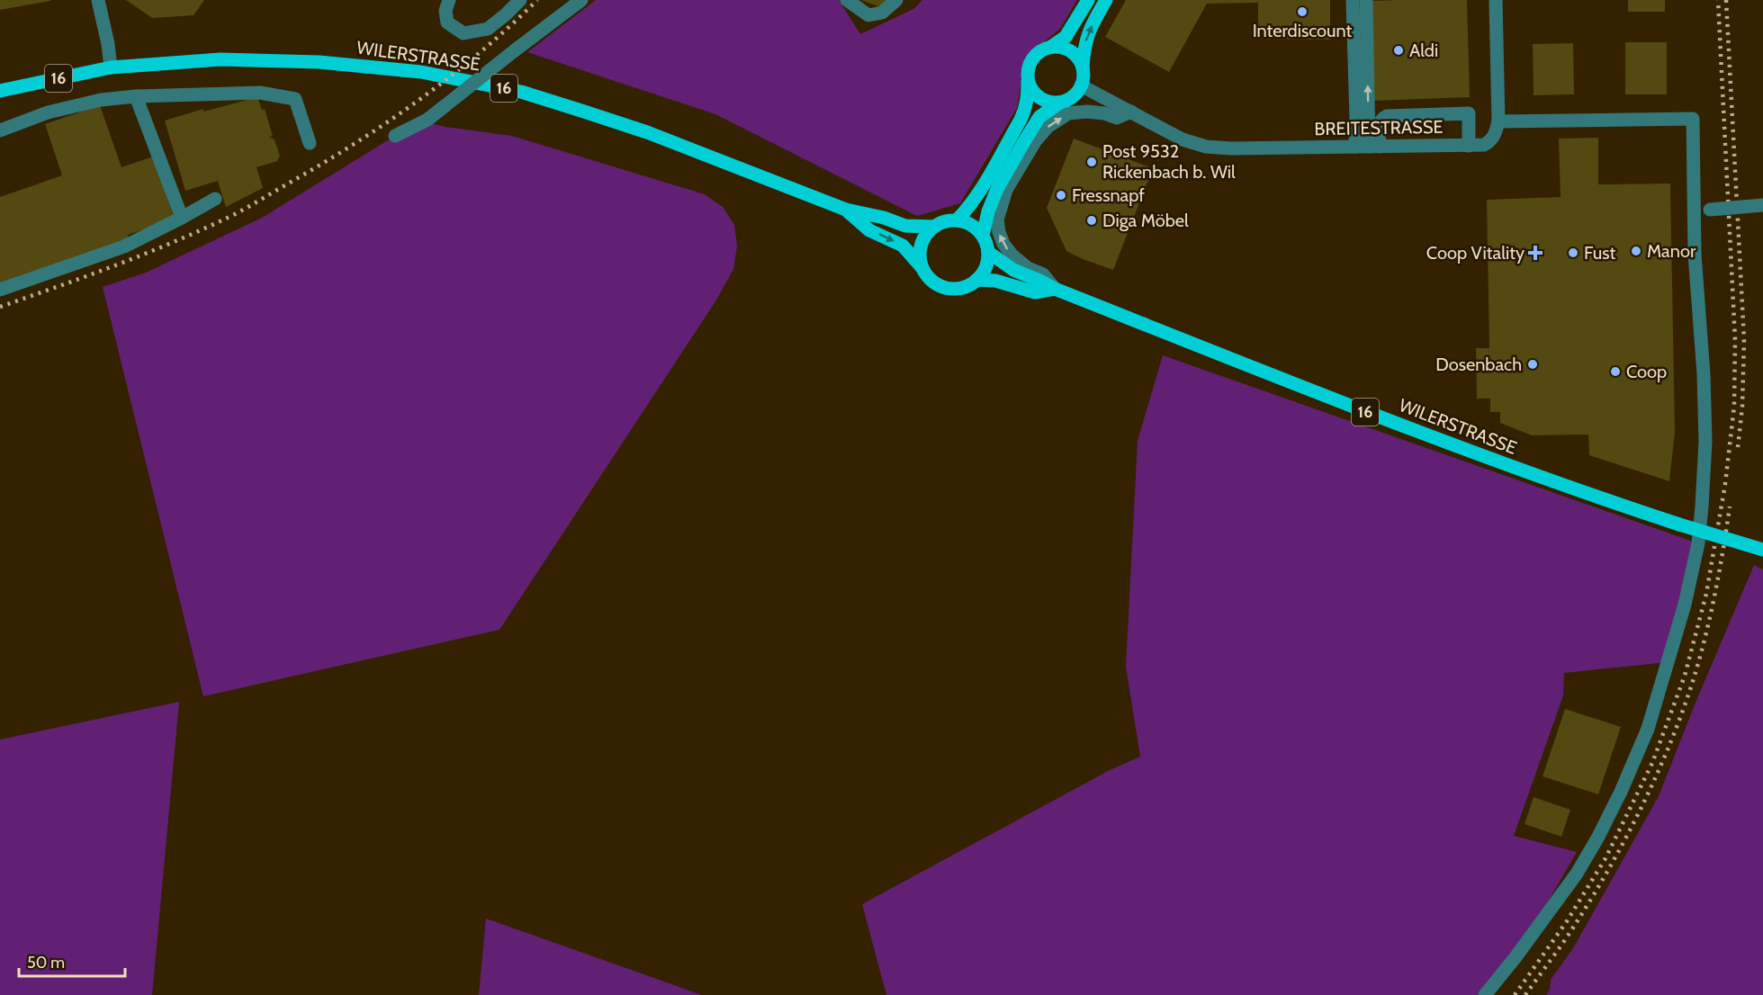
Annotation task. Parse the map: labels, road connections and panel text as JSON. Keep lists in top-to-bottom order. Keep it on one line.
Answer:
{"streets":{"main road":["WILERSTRASSE","16"],"street":["BREITESTRASSE"]},"places":{"other":["Interdiscount","Aldi","Post 9532 Rickenbach b. Wil","Fressnapf","Diga Möbel","Manor","Fust","Dosenbach","Coop"],"health":["Coop Vitality"]},"scale_bar":"50 m"}
